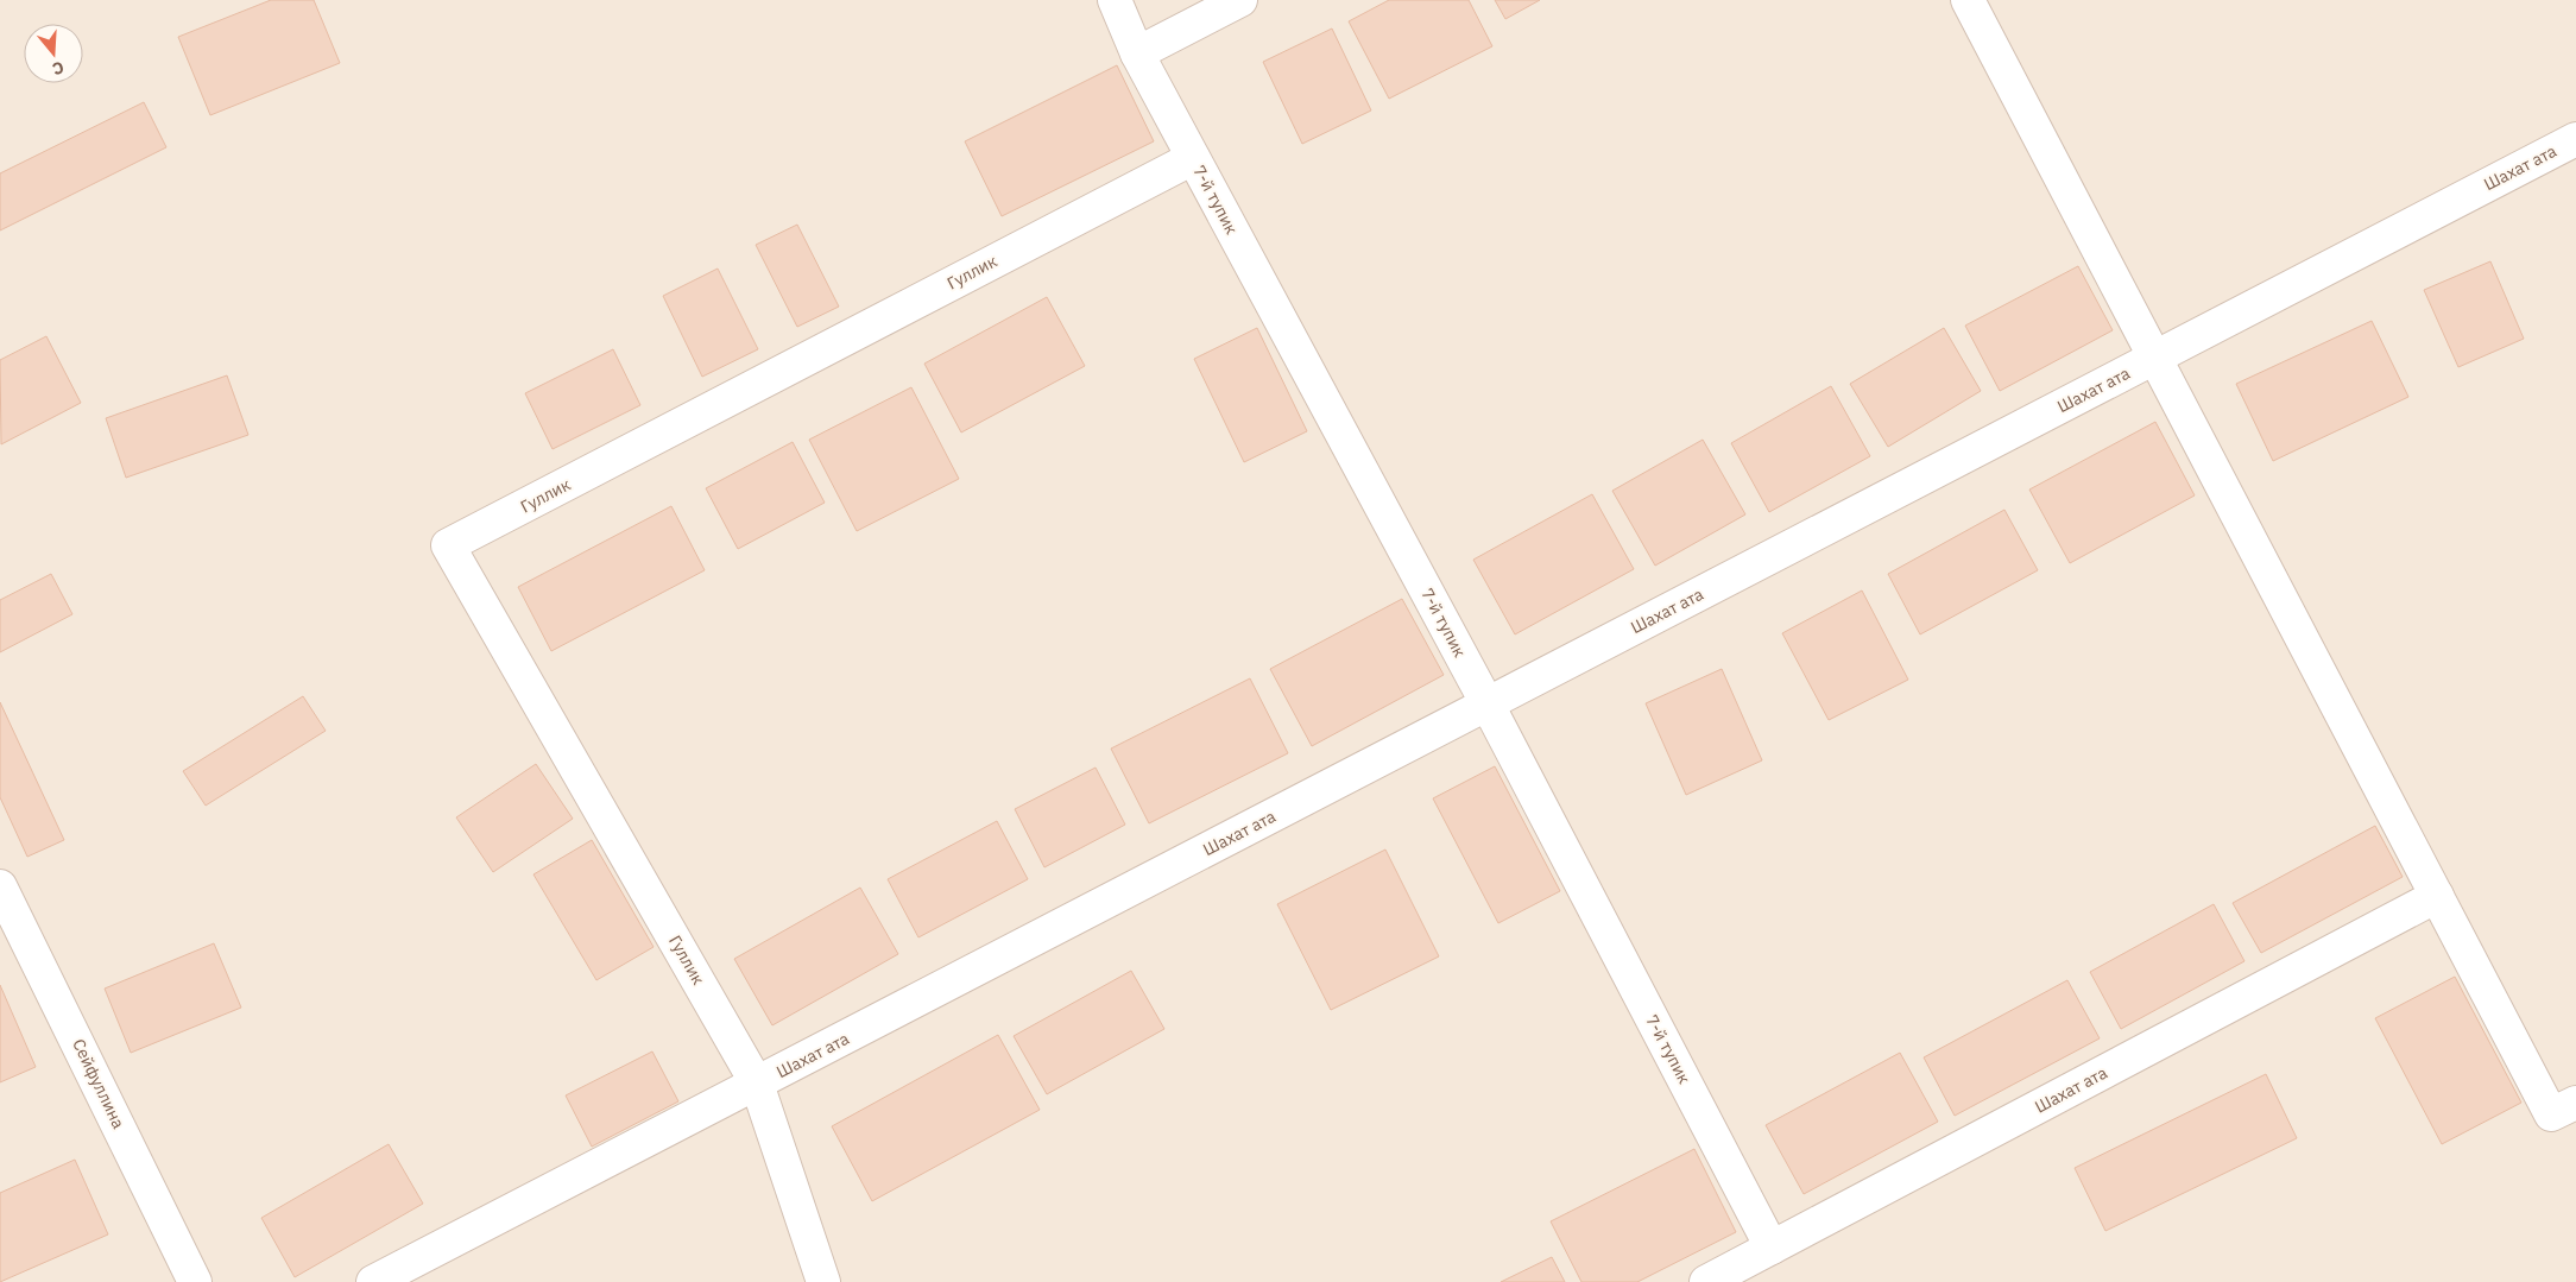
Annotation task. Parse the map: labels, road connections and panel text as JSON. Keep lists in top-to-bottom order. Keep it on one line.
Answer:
{"streets":{"street":["Шахат ата","7-й тупик","Гуллик","Сейфуллина"]},"crossings":[["Шахат ата","7-й тупик"],["Шахат ата","Гуллик"],["7-й тупик","Гуллик"]],"north":"bottom"}
